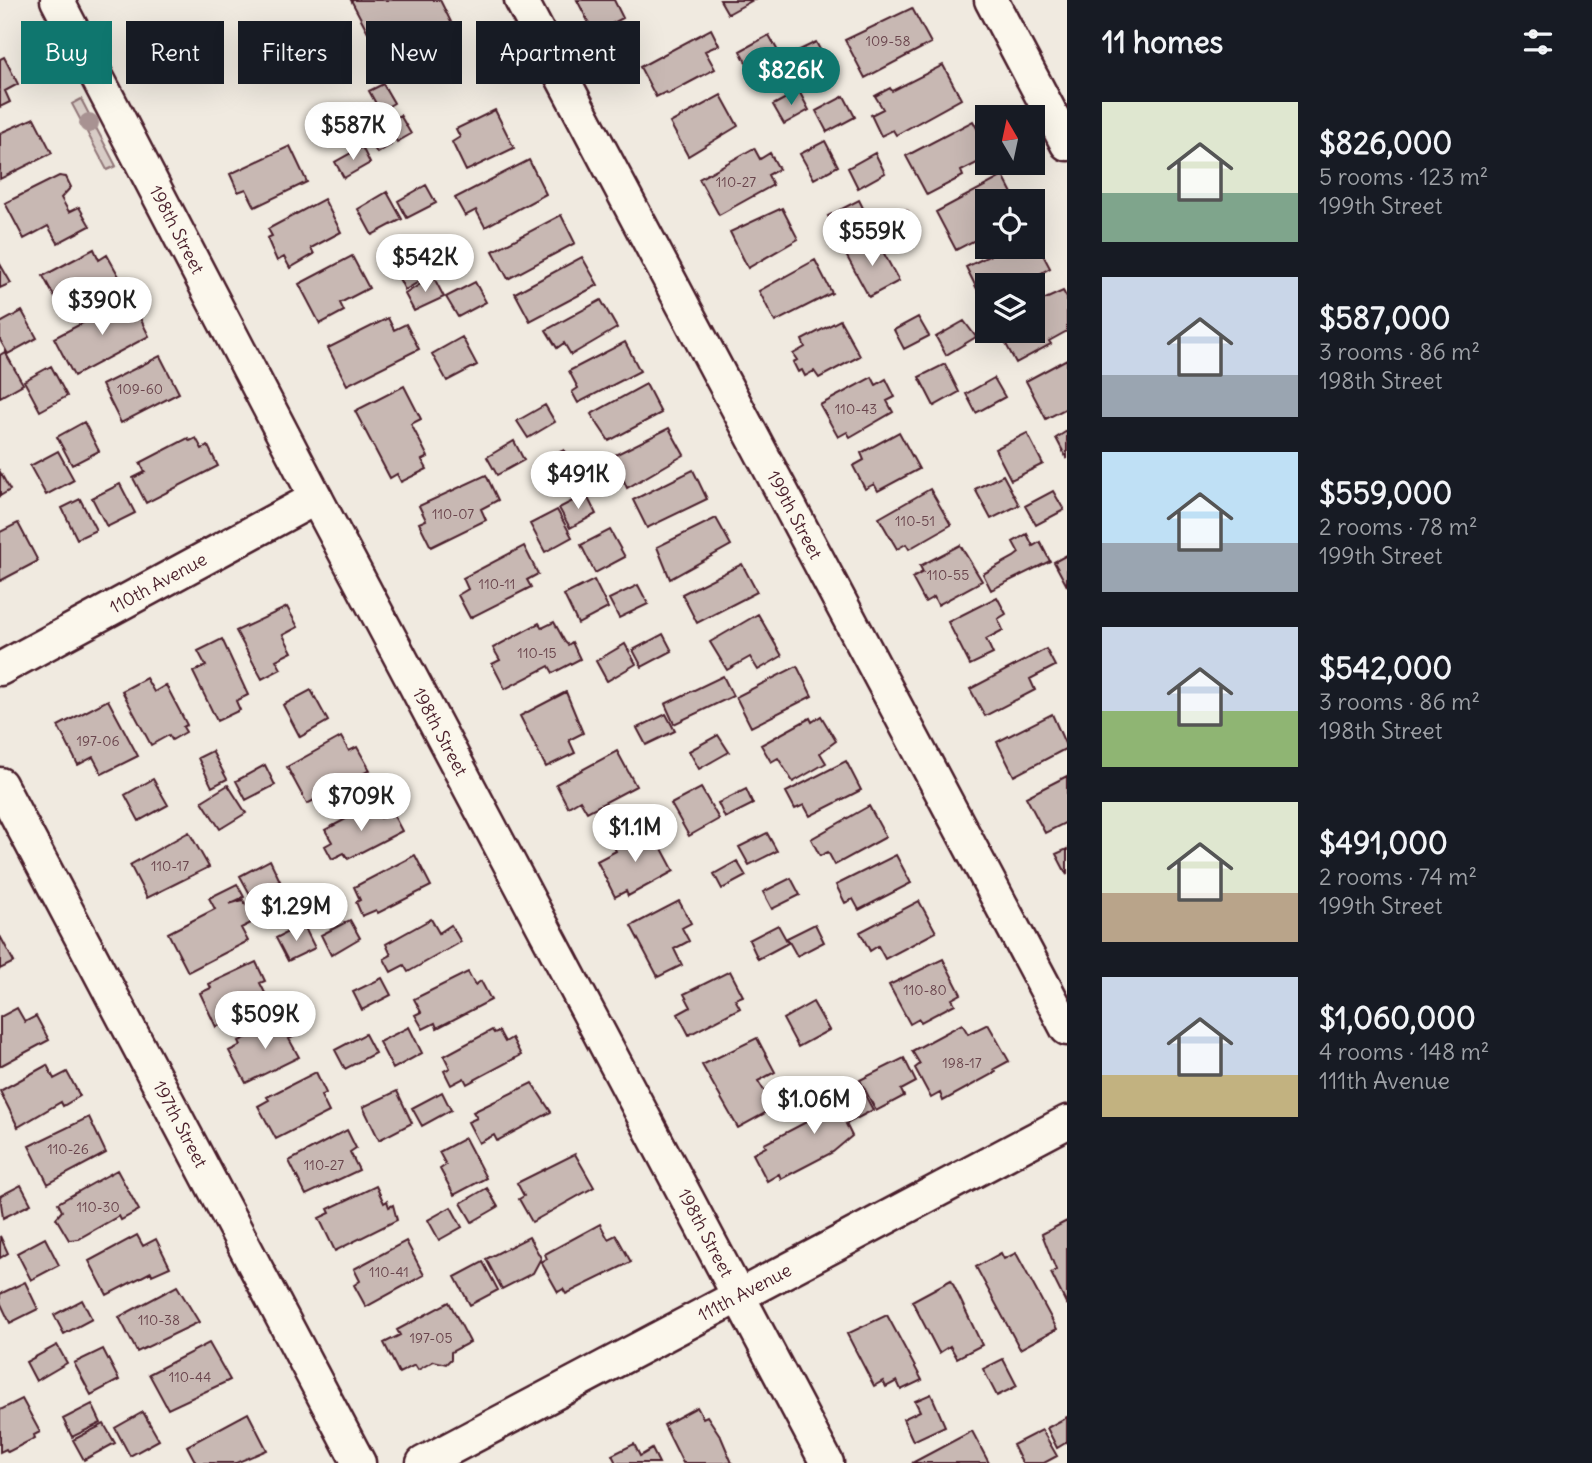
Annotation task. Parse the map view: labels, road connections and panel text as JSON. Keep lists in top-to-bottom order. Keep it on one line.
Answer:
{"streets":{"street":["198th Street","199th Street","110th Avenue","197th Street","111th Avenue"]},"crossings":[["198th Street","110th Avenue"],["198th Street","111th Avenue"]],"house_numbers":["109-58","110-27","109-60","110-43","110-07","110-51","110-55","110-11","110-15","197-06","110-17","110-80","198-17","110-26","110-27","110-30","110-41","110-38","197-05","110-44"],"north":"top","page":{"heading":"11 homes","chip":["Buy","Rent","Filters","New","Apartment"],"price":["$826K","$587K","$559K","$542K","$390K","$491K","$709K","$1.1M","$1.29M","$509K","$1.06M"],"list":[{"name":"$826,000","note":"5 rooms · 123 m² · 199th Street"},{"name":"$587,000","note":"3 rooms · 86 m² · 198th Street"},{"name":"$559,000","note":"2 rooms · 78 m² · 199th Street"},{"name":"$542,000","note":"3 rooms · 86 m² · 198th Street"},{"name":"$491,000","note":"2 rooms · 74 m² · 199th Street"},{"name":"$1,060,000","note":"4 rooms · 148 m² · 111th Avenue"}]}}
